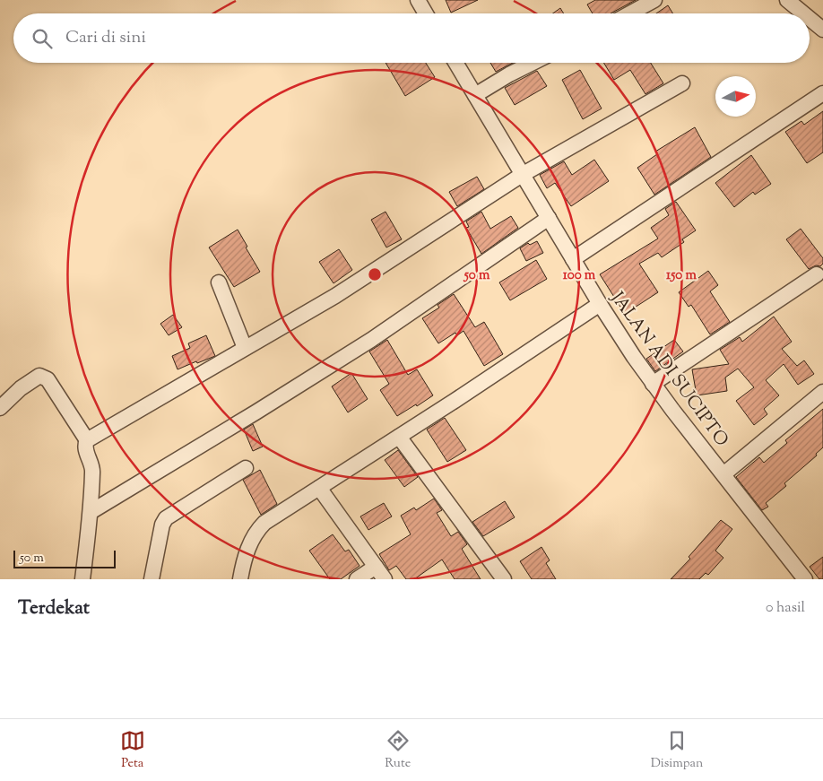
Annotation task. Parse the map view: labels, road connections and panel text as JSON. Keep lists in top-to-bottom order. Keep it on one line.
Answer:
{"streets":{"street":["JALAN ADI SUCIPTO"]},"scale_bar":"50 m","north":"right","page":{"search":"Cari di sini","scale":"50 m","heading":["Terdekat","0 hasil"],"nav":["Peta","Rute","Disimpan"]},"rings":["50 m","100 m","150 m"]}
